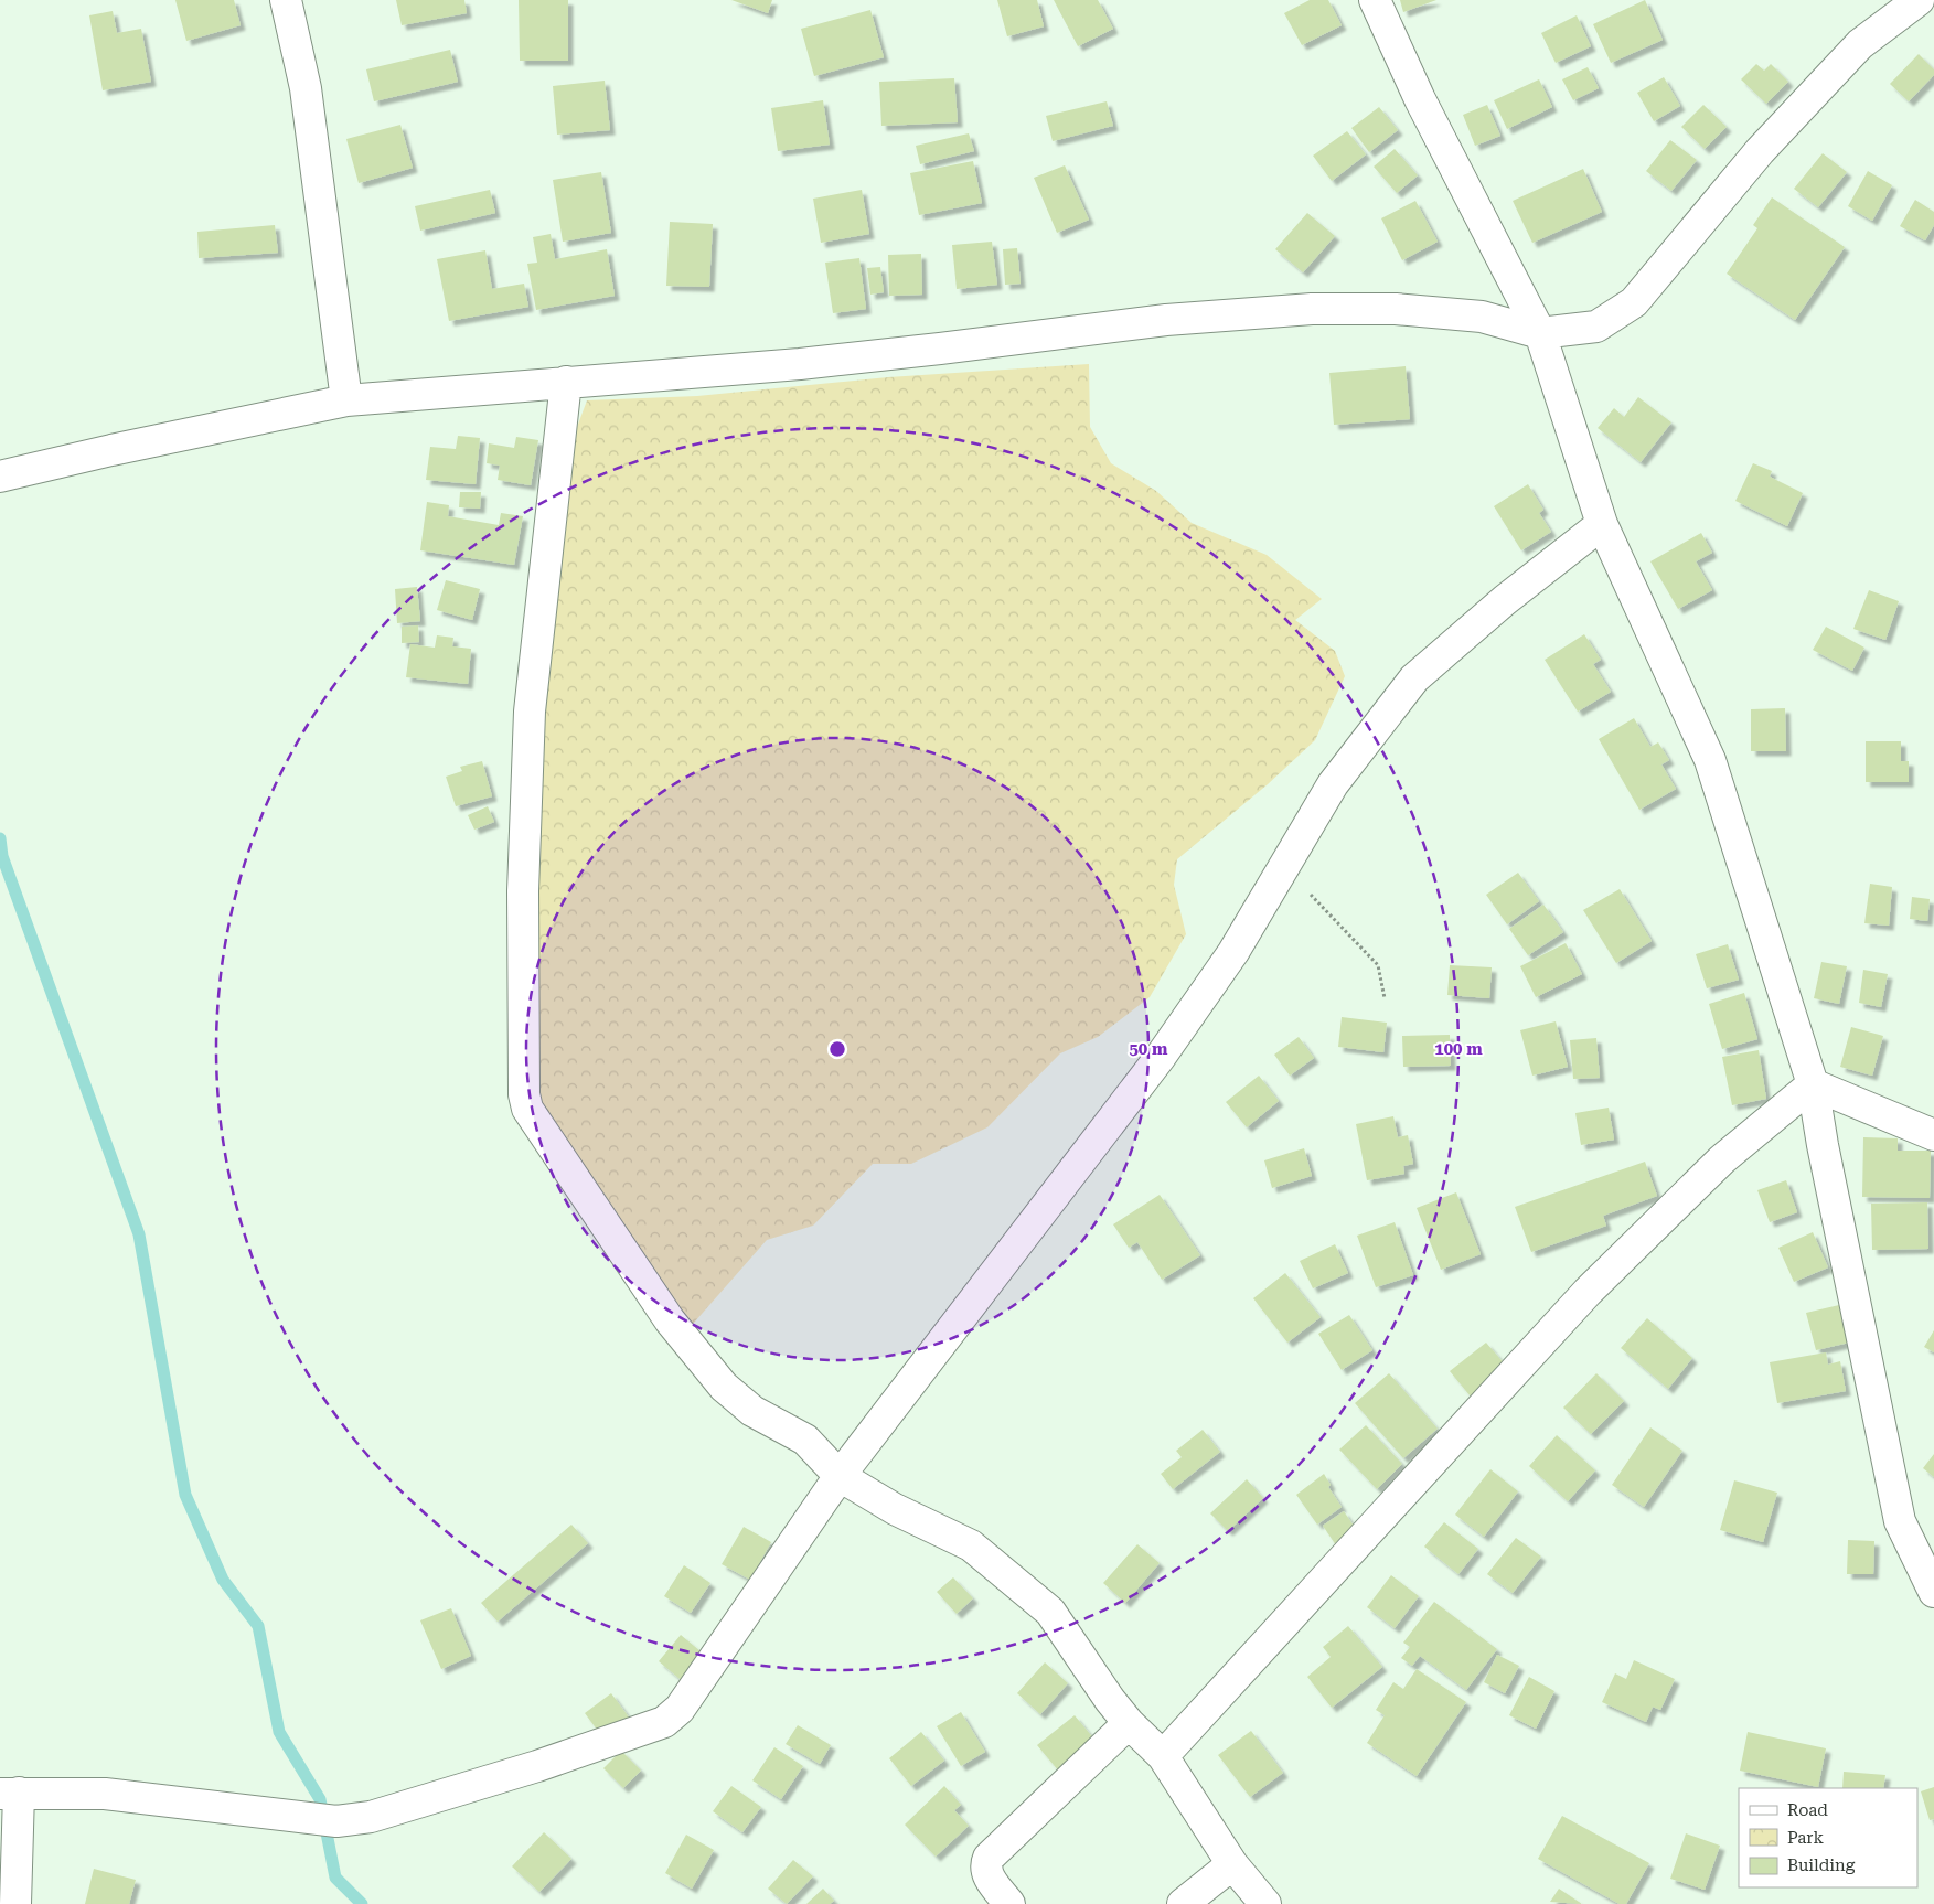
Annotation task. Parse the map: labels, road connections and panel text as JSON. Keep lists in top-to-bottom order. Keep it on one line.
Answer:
{"legend":["Road","Park","Building"],"rings":["50 m","100 m"]}
